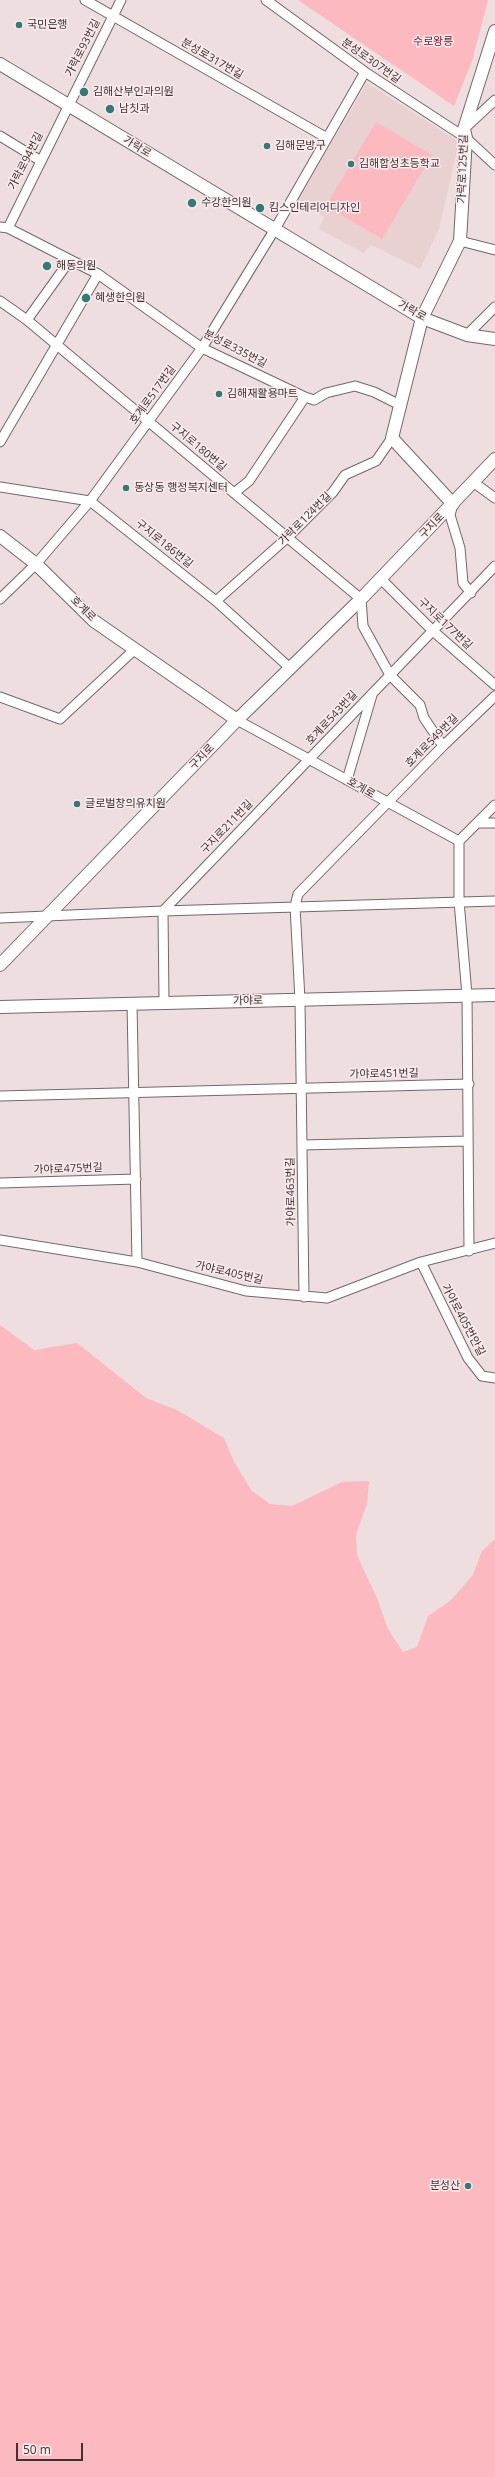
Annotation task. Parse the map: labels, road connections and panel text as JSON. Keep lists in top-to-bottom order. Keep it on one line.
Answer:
{"streets":{"main road":["가락로","가락로125번길","가락로124번길","구지로","호계로","가야로"],"street":["가락로93번길","분성로317번길","분성로307번길","가락로94번길","분성로335번길","호계로517번길","구지로180번길","구지로186번길","구지로177번길","호계로543번길","호계로549번길","구지로211번길","가야로451번길","가야로475번길","가야로463번길","가야로405번길","가야로405번안길"]},"crossings":[["가락로93번길","분성로317번길"],["가락로93번길","가락로"],["가락로93번길","가락로94번길"],["분성로307번길","가락로125번길"],["가락로","가락로94번길"],["가락로","가락로125번길"],["가락로","호계로517번길"],["가락로","가락로124번길"],["가락로94번길","분성로335번길"],["가락로125번길","가락로124번길"],["분성로335번길","호계로517번길"],["호계로517번길","구지로180번길"],["호계로517번길","구지로186번길"],["호계로517번길","호계로"],["구지로180번길","가락로124번길"],["구지로180번길","구지로"],["가락로124번길","구지로186번길"],["구지로","구지로186번길"],["구지로","호계로"],["구지로","구지로177번길"],["구지로","호계로543번길"],["호계로","호계로543번길"],["호계로","호계로549번길"],["호계로","구지로211번길"],["구지로177번길","호계로543번길"],["호계로543번길","구지로211번길"],["가야로","가야로463번길"],["가야로451번길","가야로463번길"],["가야로463번길","가야로405번길"],["가야로405번길","가야로405번안길"]],"parks":["수로왕릉"],"places":["국민은행","김해산부인과의원","남칫과","김해문방구","김해합성초등학교","수강한의원","킴스인테리어디자인","해동의원","혜생한의원","김해재활용마트","동상동 행정복지센터","글로벌창의유치원","분성산"],"scale_bar":"50 m"}
